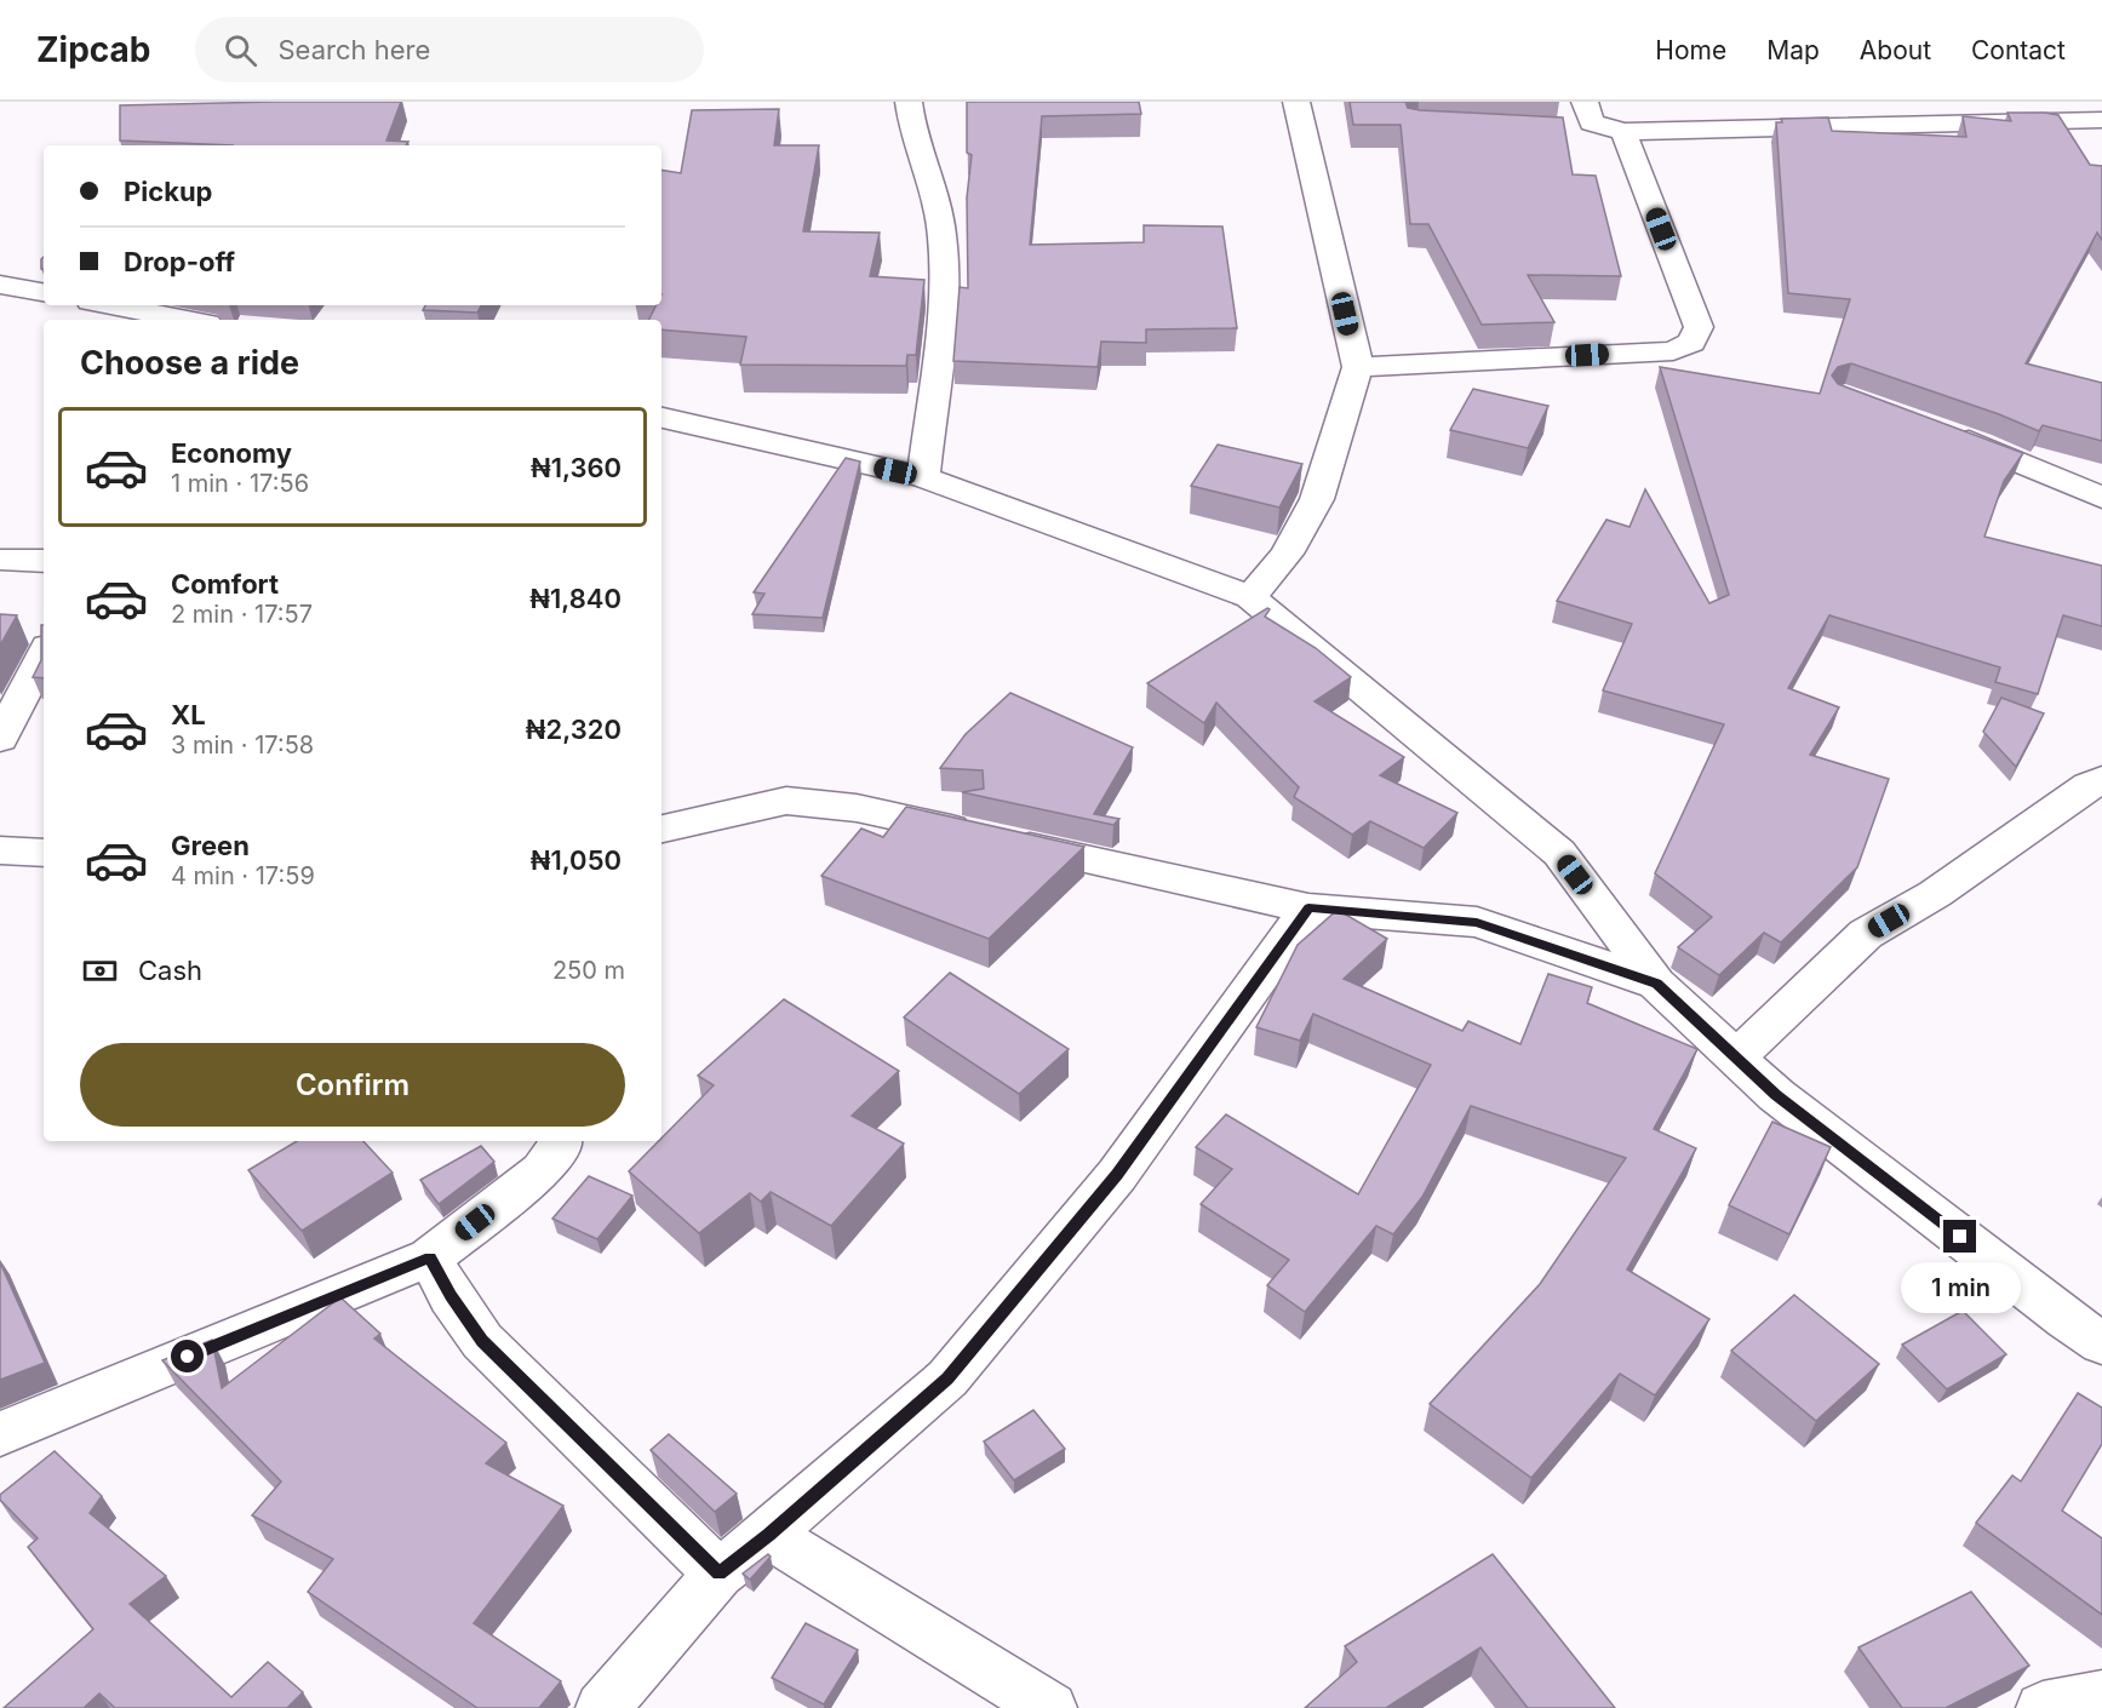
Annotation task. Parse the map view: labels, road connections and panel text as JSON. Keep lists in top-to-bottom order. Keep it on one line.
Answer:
{"page":{"header":"Zipcab","search":"Search here","nav":["Home","Map","About","Contact"],"banner":["Pickup","Drop-off"],"heading":"Choose a ride","list":[{"name":"Economy","note":"1 min · 17:56","value":"₦1,360"},{"name":"Comfort","note":"2 min · 17:57","value":"₦1,840"},{"name":"XL","note":"3 min · 17:58","value":"₦2,320"},{"name":"Green","note":"4 min · 17:59","value":"₦1,050"}],"pay":["Cash","250 m"],"buttons":"Confirm","bubble":"1 min"}}
